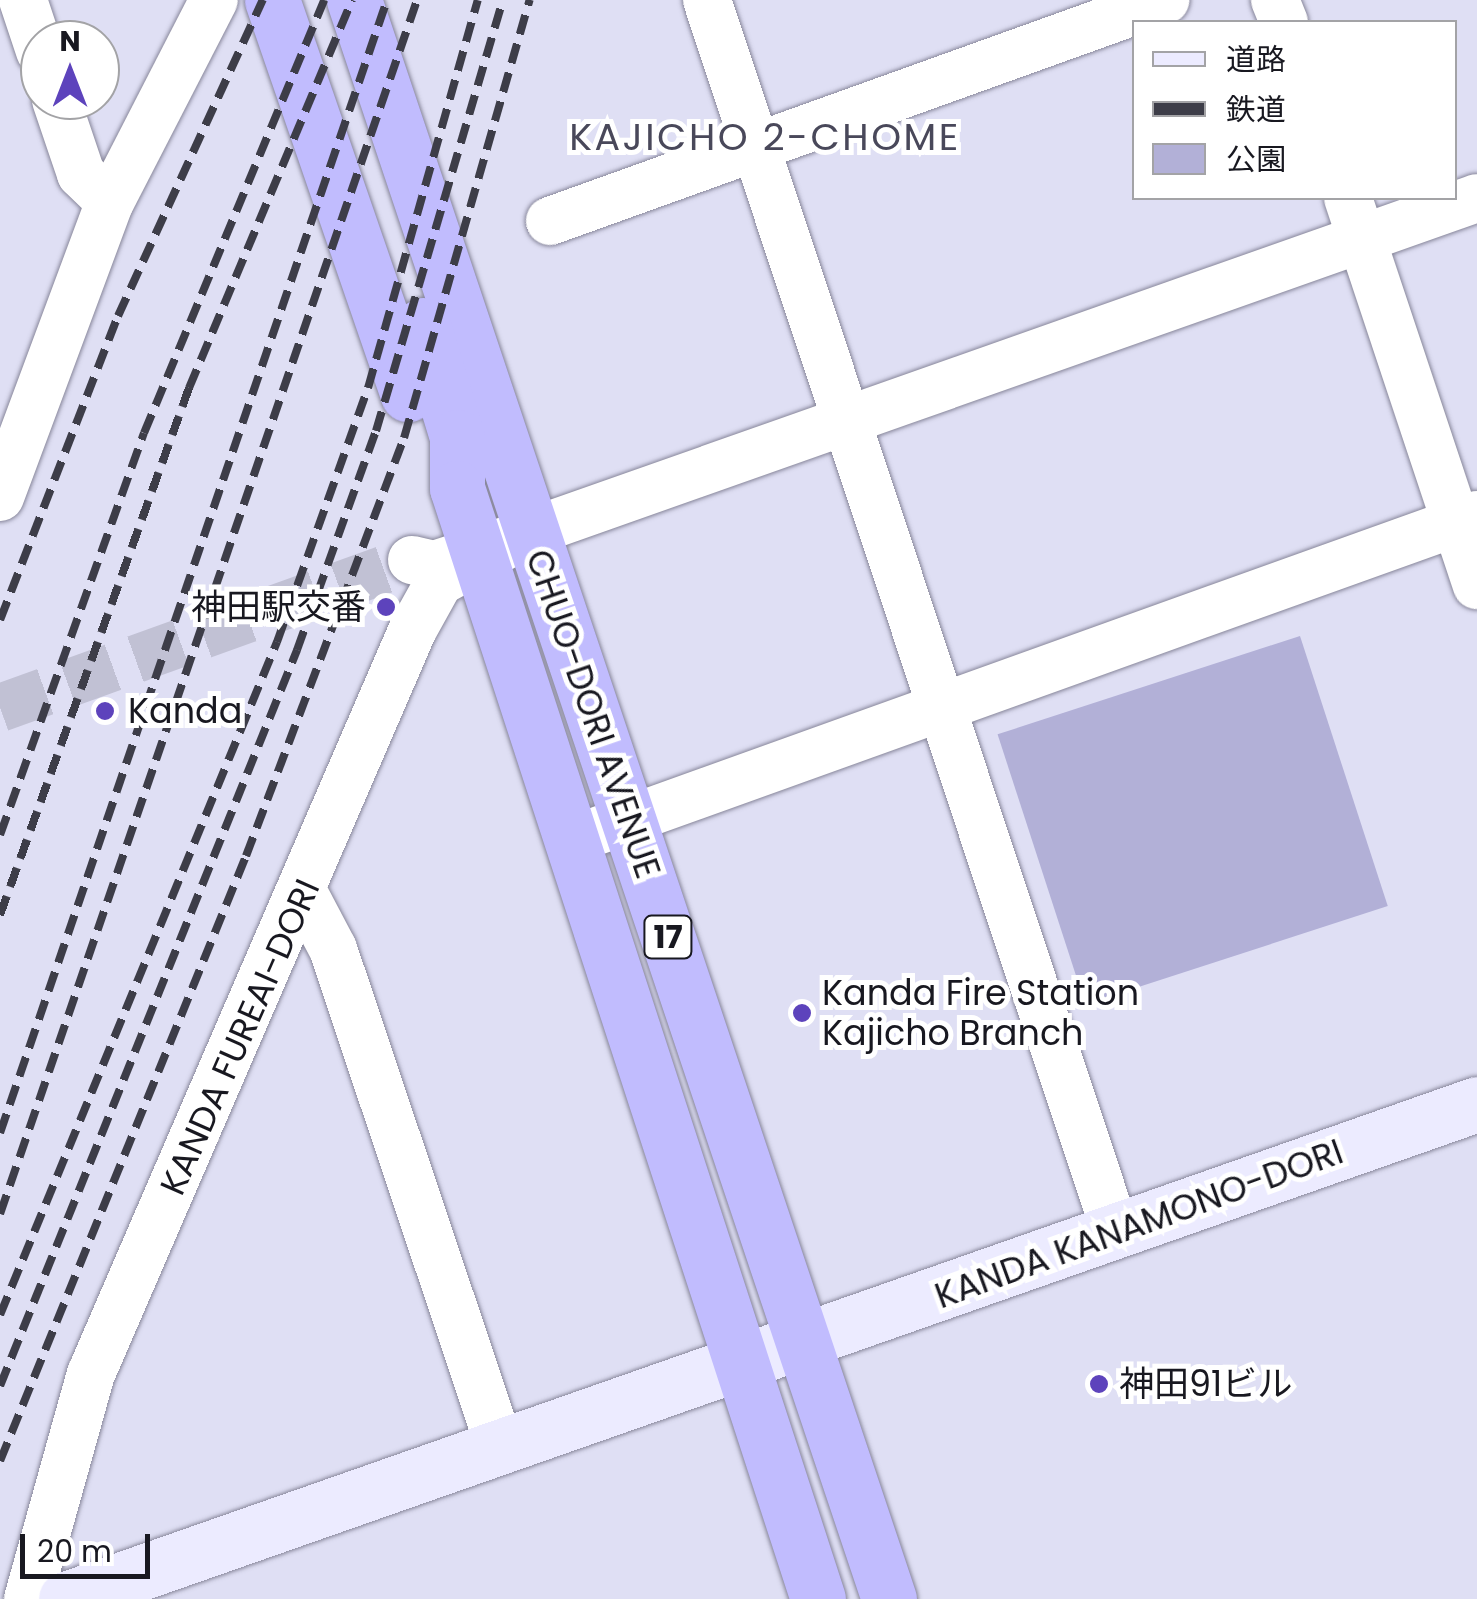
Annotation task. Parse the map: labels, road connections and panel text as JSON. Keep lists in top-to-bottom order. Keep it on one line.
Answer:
{"streets":{"highway":["CHUO-DORI AVENUE","17"],"street":["KANDA FUREAI-DORI","KANDA KANAMONO-DORI"]},"crossings":[["CHUO-DORI AVENUE","17"],["CHUO-DORI AVENUE","KANDA FUREAI-DORI"],["CHUO-DORI AVENUE","KANDA KANAMONO-DORI"],["17","KANDA KANAMONO-DORI"]],"districts":["KAJICHO 2-CHOME"],"places":["神田駅交番","Kanda","Kanda Fire Station Kajicho Branch","神田91ビル"],"legend":["道路","鉄道","公園"],"scale_bar":"20 m","north":"top"}
